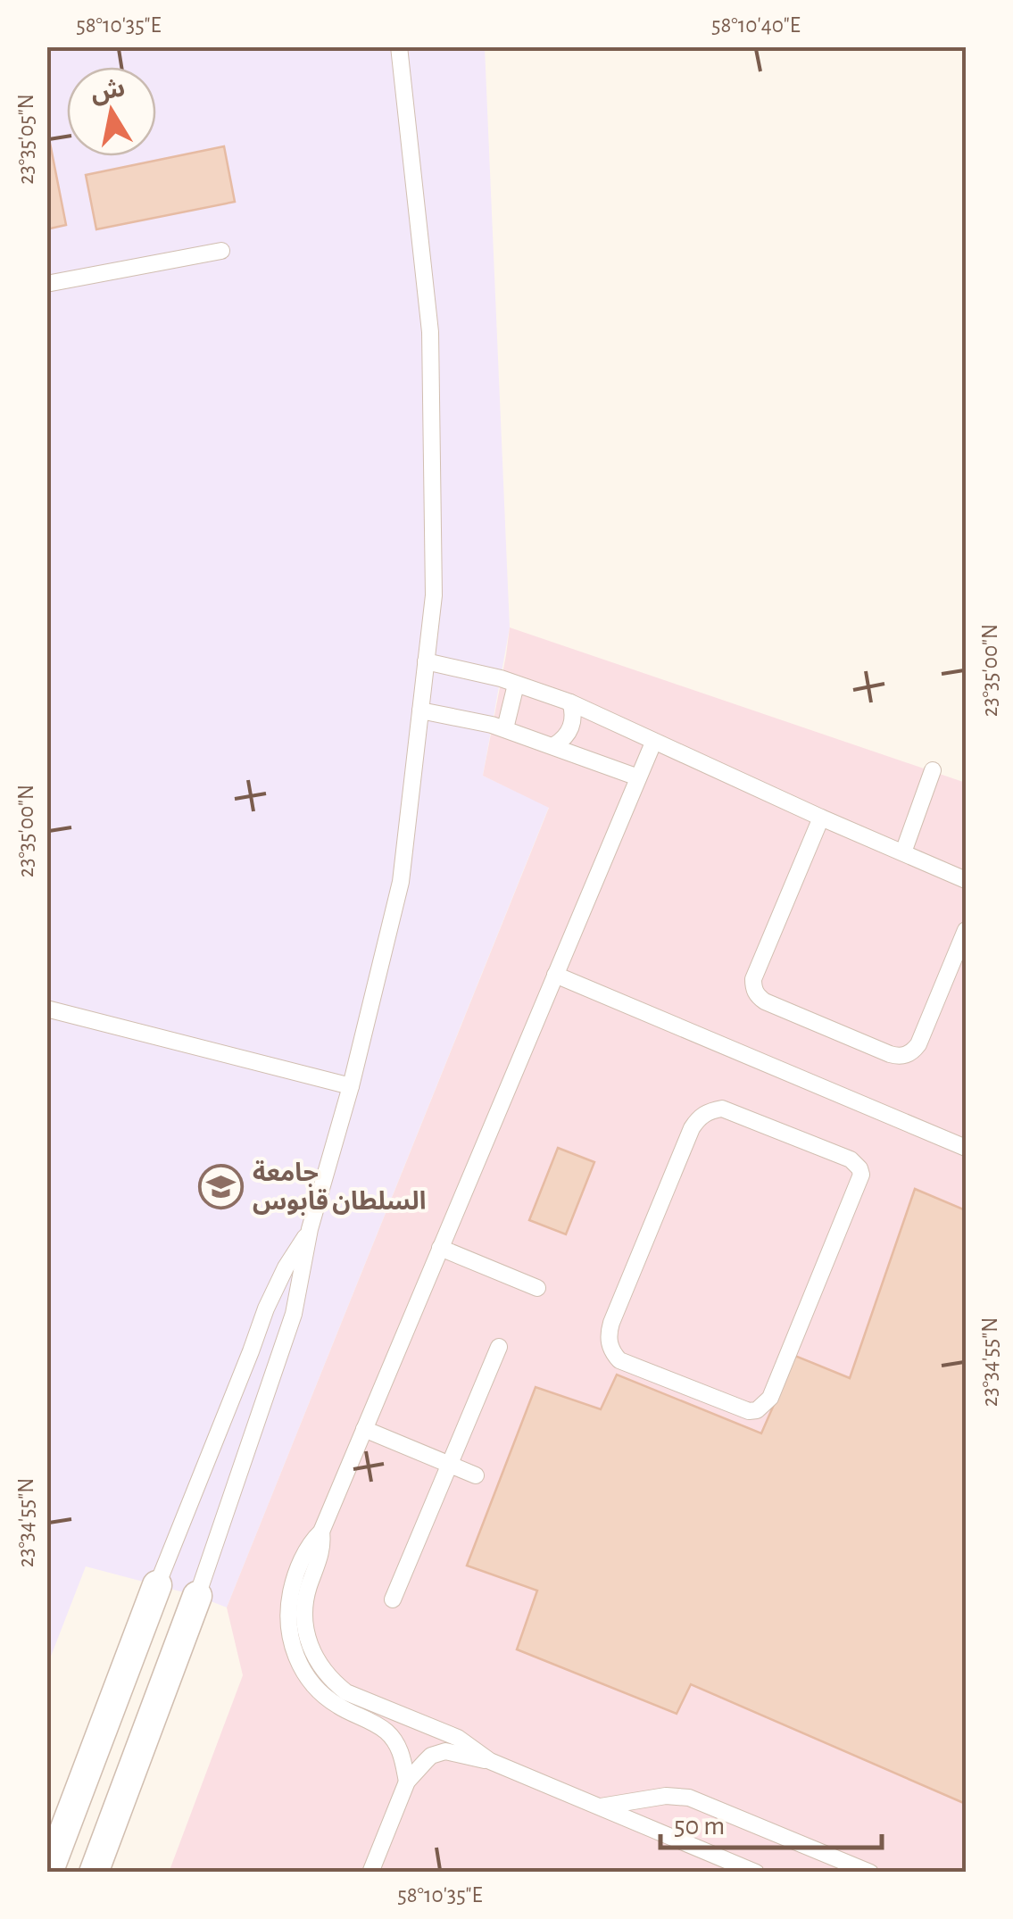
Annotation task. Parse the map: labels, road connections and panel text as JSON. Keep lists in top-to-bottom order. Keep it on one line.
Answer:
{"places":{"school or university":["جامعة السلطان قابوس"]},"scale_bar":"50 m","north":"top","coordinates":["58°10'35\"E","58°10'40\"E","23°35'05\"N","23°35'00\"N","23°34'55\"N"]}
